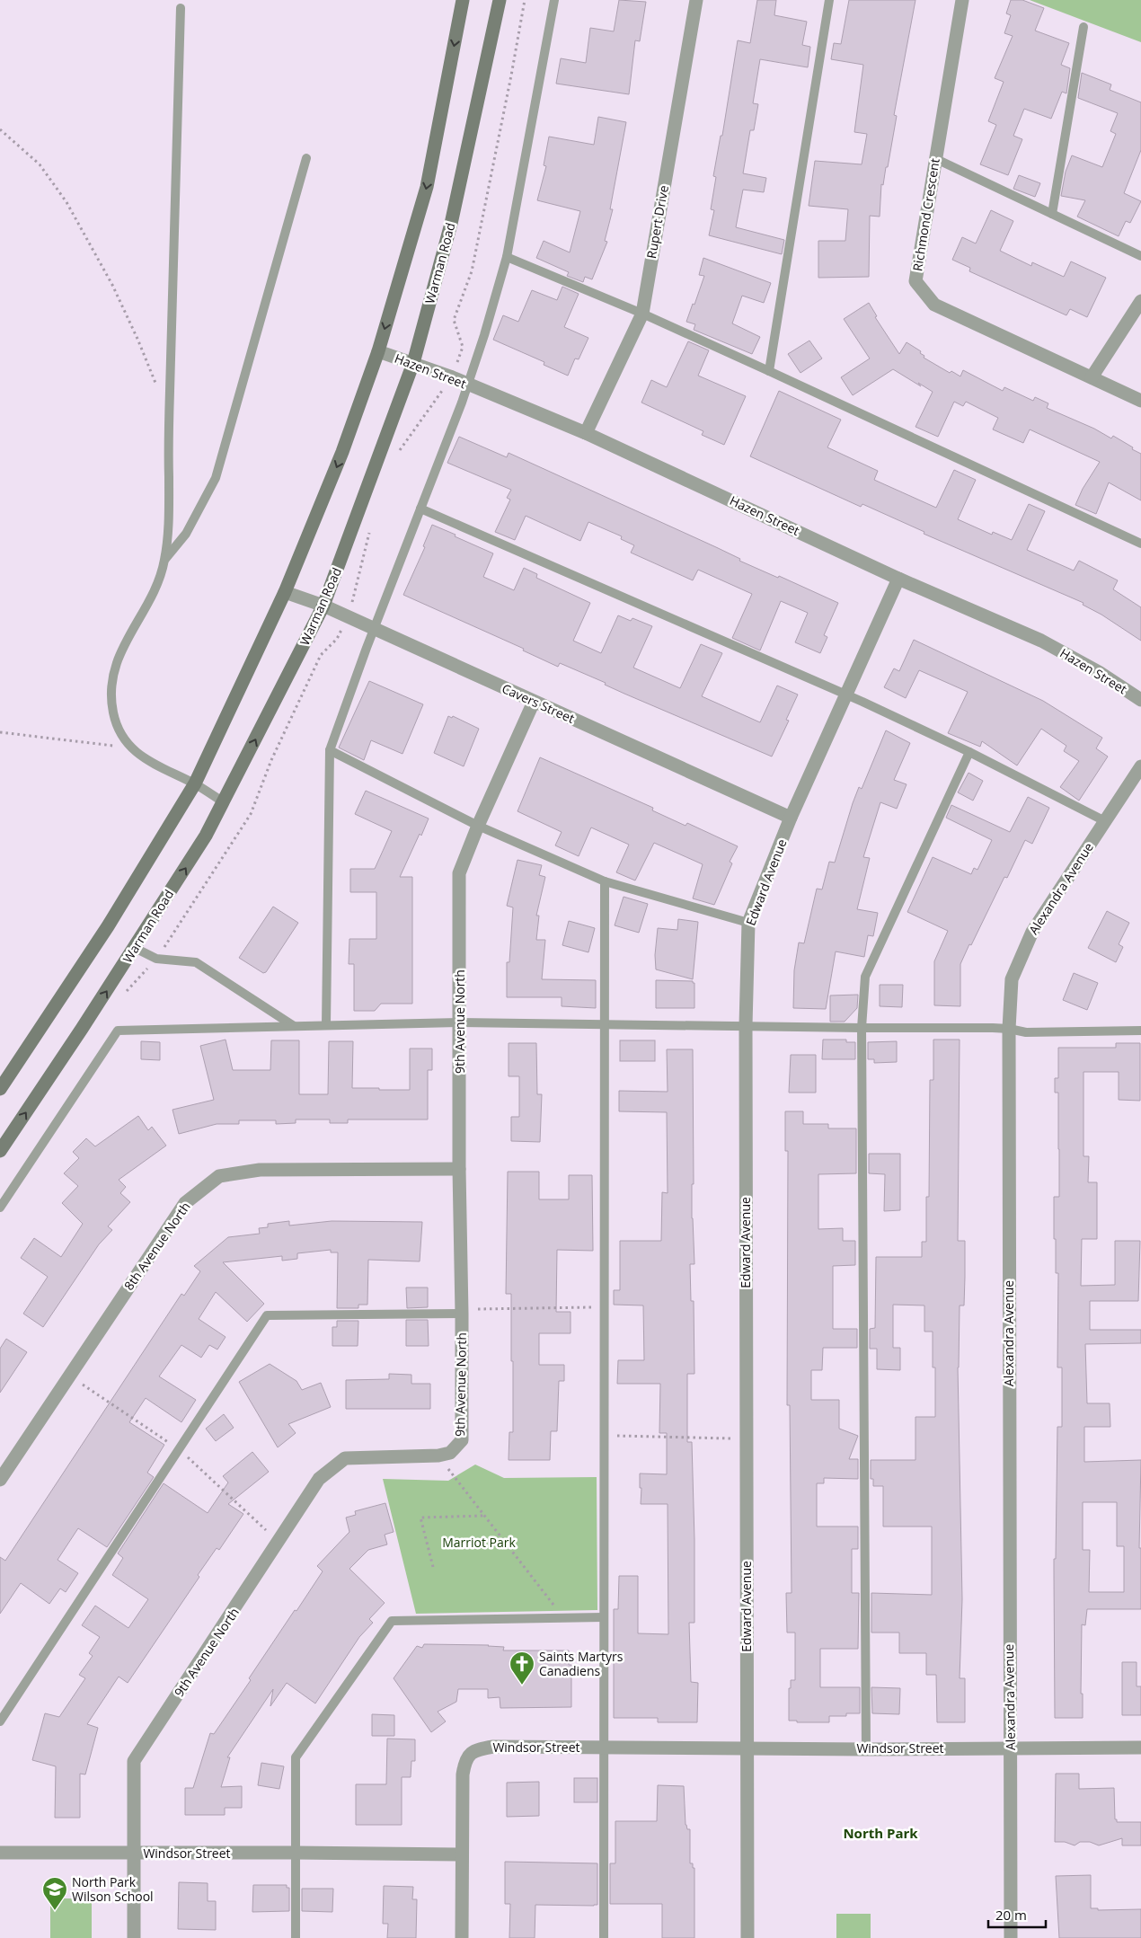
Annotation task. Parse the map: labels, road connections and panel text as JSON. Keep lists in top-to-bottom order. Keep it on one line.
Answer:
{"streets":{"main road":["Warman Road"],"street":["Richmond Crescent","Rupert Drive","Hazen Street","Cavers Street","Edward Avenue","Alexandra Avenue","9th Avenue North","8th Avenue North","Windsor Street"]},"crossings":[["Rupert Drive","Hazen Street"],["Warman Road","Hazen Street"],["Warman Road","Cavers Street"],["Hazen Street","Edward Avenue"],["Cavers Street","Edward Avenue"],["Cavers Street","9th Avenue North"],["Edward Avenue","Windsor Street"],["Alexandra Avenue","Windsor Street"],["9th Avenue North","8th Avenue North"],["9th Avenue North","Windsor Street"]],"districts":["North Park"],"parks":["Marriot Park"],"places":{"church":["Saints Martyrs Canadiens"],"school or university":["North Park Wilson School"]},"scale_bar":"20 m"}
